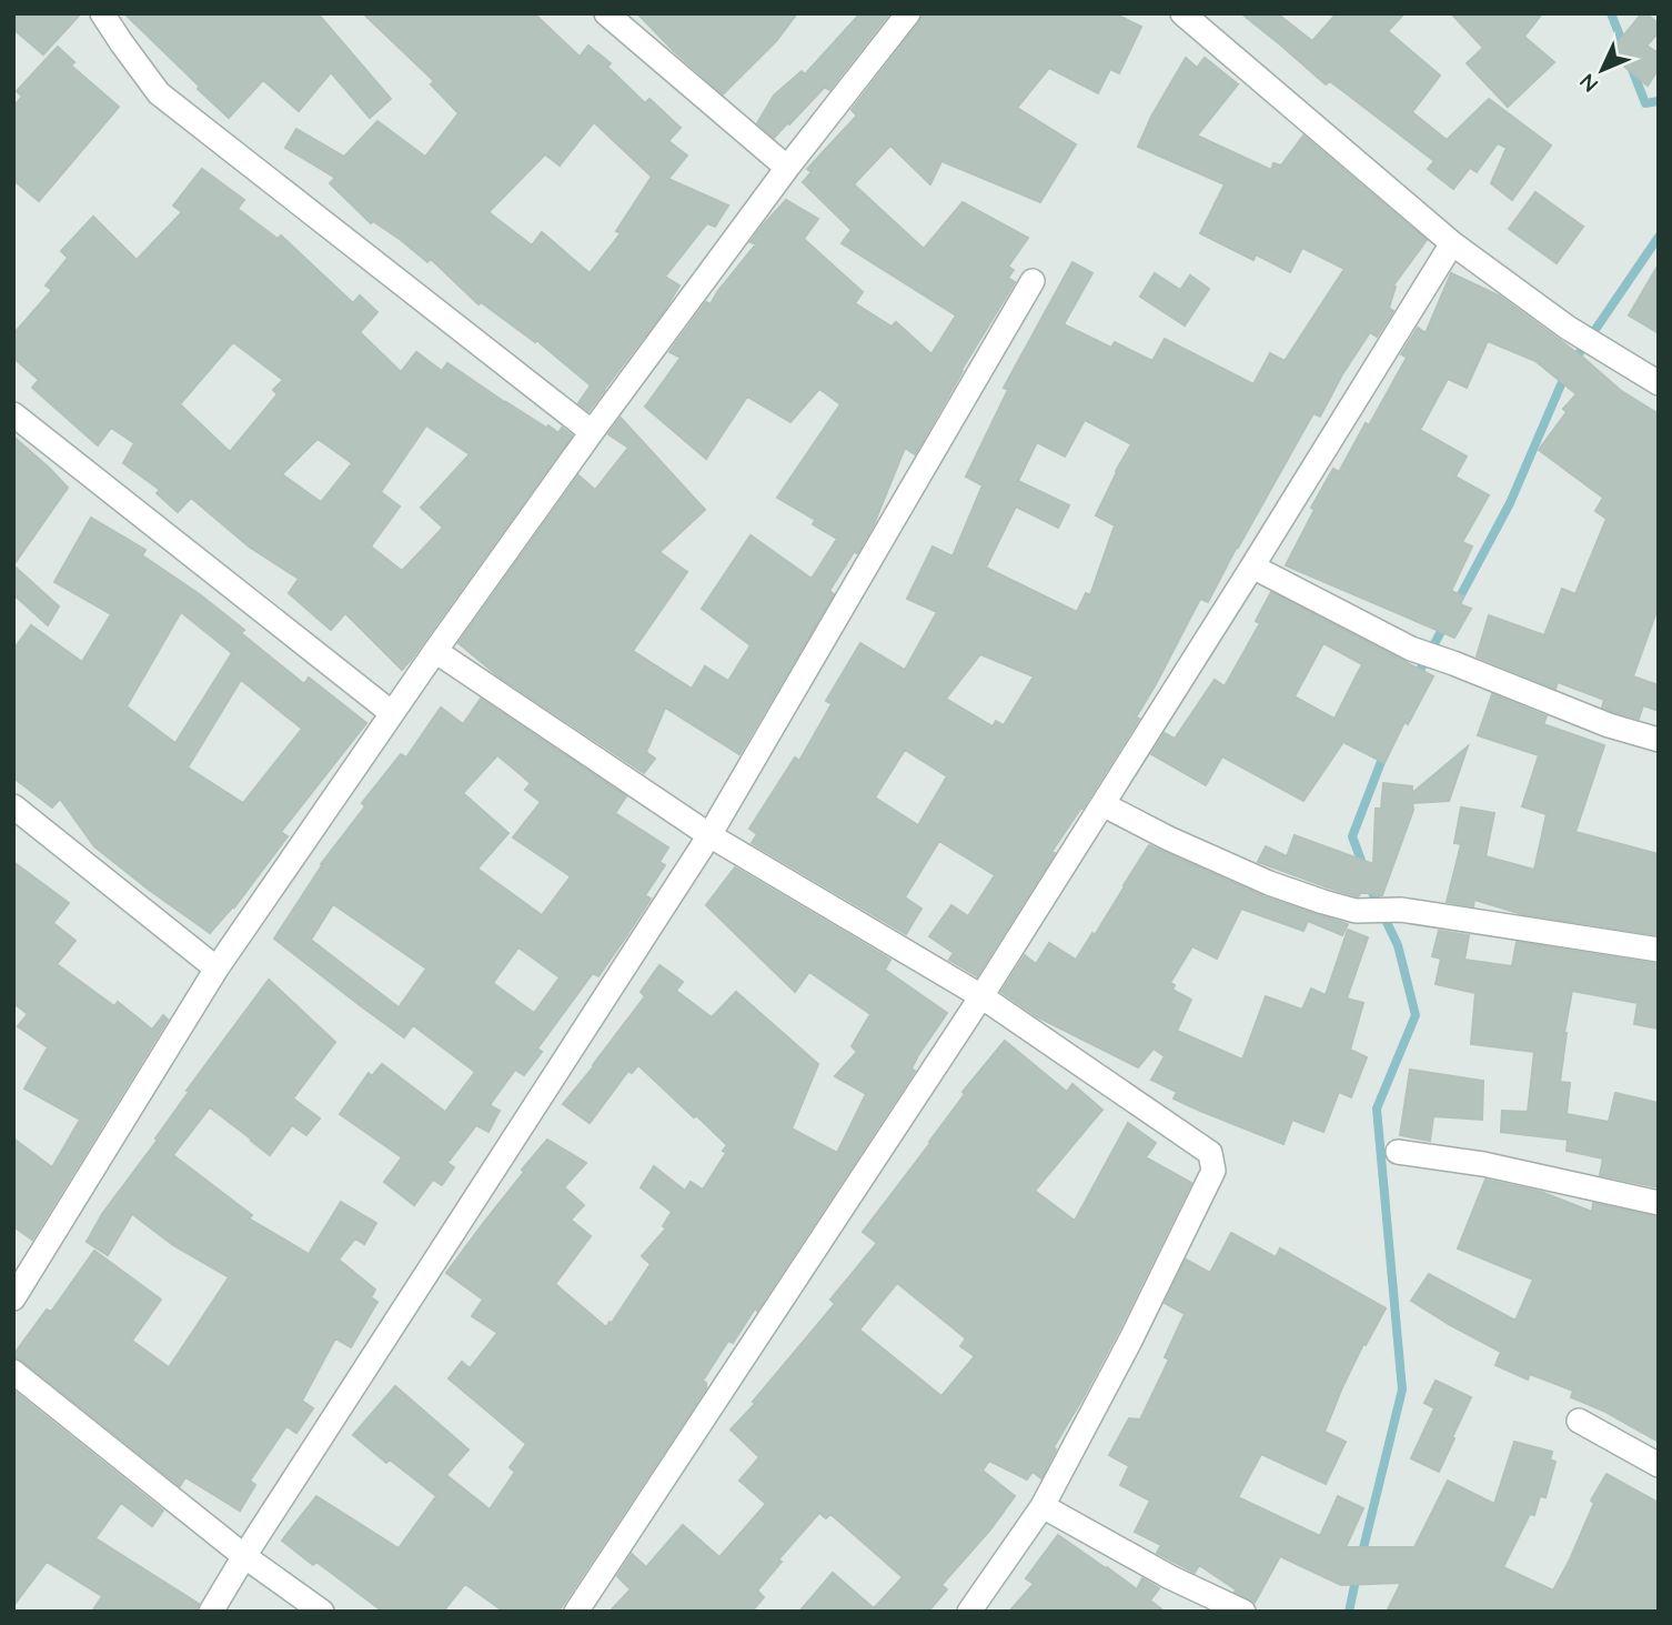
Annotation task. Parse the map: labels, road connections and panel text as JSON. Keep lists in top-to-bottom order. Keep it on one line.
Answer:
{"north":"bottom left"}
